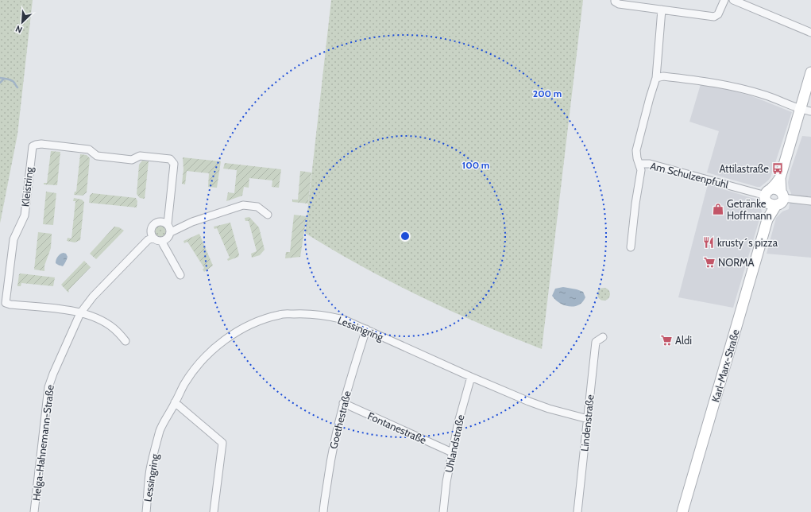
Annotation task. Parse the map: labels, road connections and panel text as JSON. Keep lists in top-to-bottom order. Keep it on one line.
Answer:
{"streets":{"main road":["Karl-Marx-Straße"],"street":["Am Schulzenpfuhl","Kleistring","Lessingring","Goethestraße","Lindenstraße","Fontanestraße","Helga-Hahnemann-Straße","Uhlandstraße"]},"crossings":[["Am Schulzenpfuhl","Karl-Marx-Straße"],["Kleistring","Helga-Hahnemann-Straße"],["Lessingring","Goethestraße"],["Lessingring","Lindenstraße"],["Lessingring","Uhlandstraße"],["Goethestraße","Fontanestraße"],["Fontanestraße","Uhlandstraße"]],"places":{"bus stop":["Attilastraße"],"shop":["Getränke Hoffmann"],"restaurant":["krusty´s pizza"],"supermarket":["NORMA","Aldi"]},"north":"bottom left","rings":["200 m","100 m"]}
